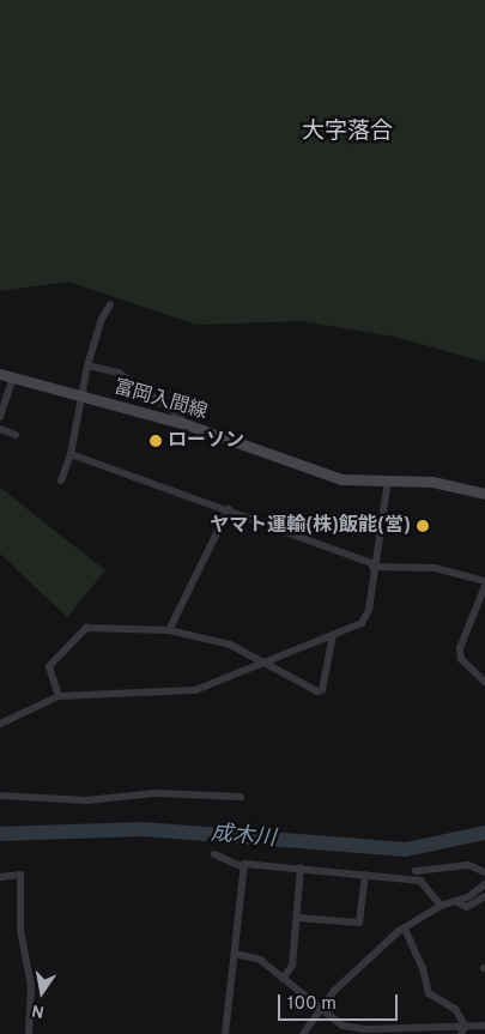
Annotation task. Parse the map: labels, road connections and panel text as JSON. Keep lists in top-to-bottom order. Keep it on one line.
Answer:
{"streets":{"main road":["富岡入間線"]},"districts":["大字落合"],"water":["成木川"],"places":["ローソン","ヤマト運輸(株)飯能(営)"],"scale_bar":"100 m","north":"bottom"}
